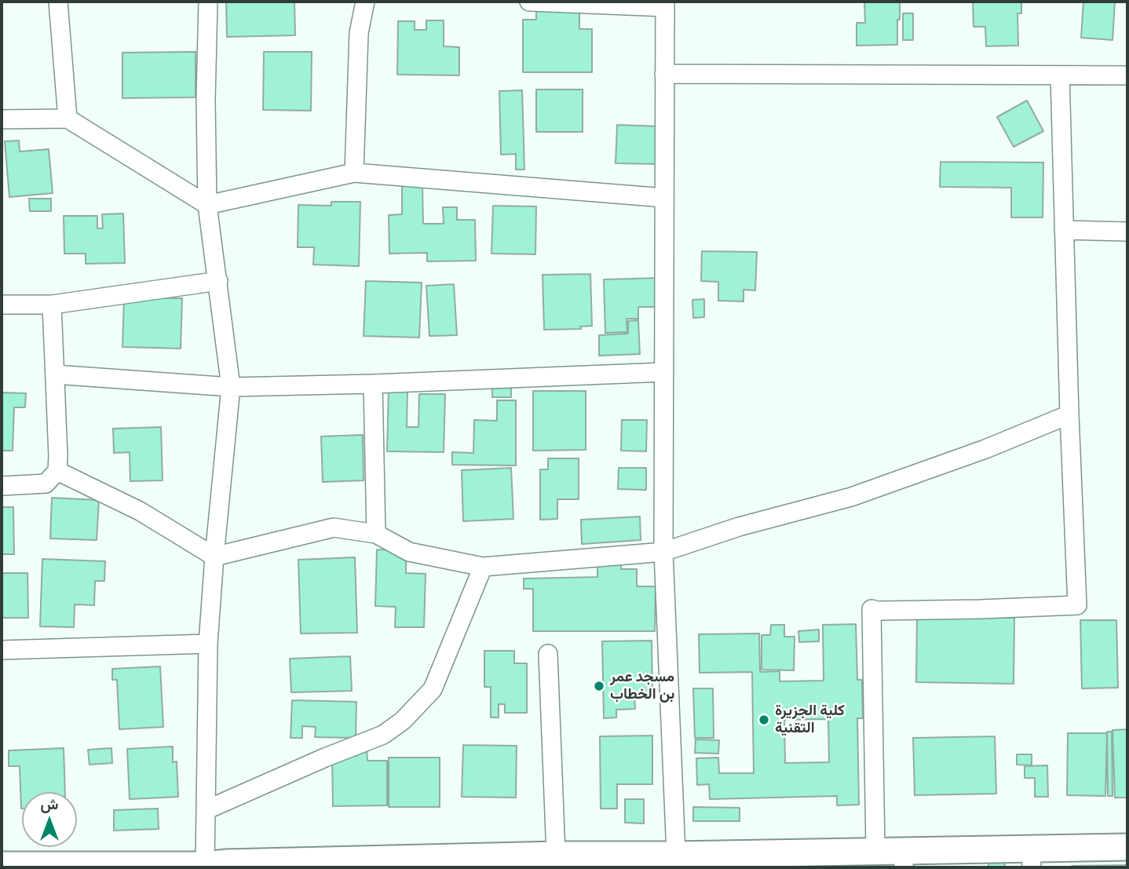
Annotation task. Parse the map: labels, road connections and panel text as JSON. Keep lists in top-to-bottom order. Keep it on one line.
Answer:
{"places":["مسجد عمر بن الخطاب","كلية الجزيرة التقنية"],"north":"top"}
